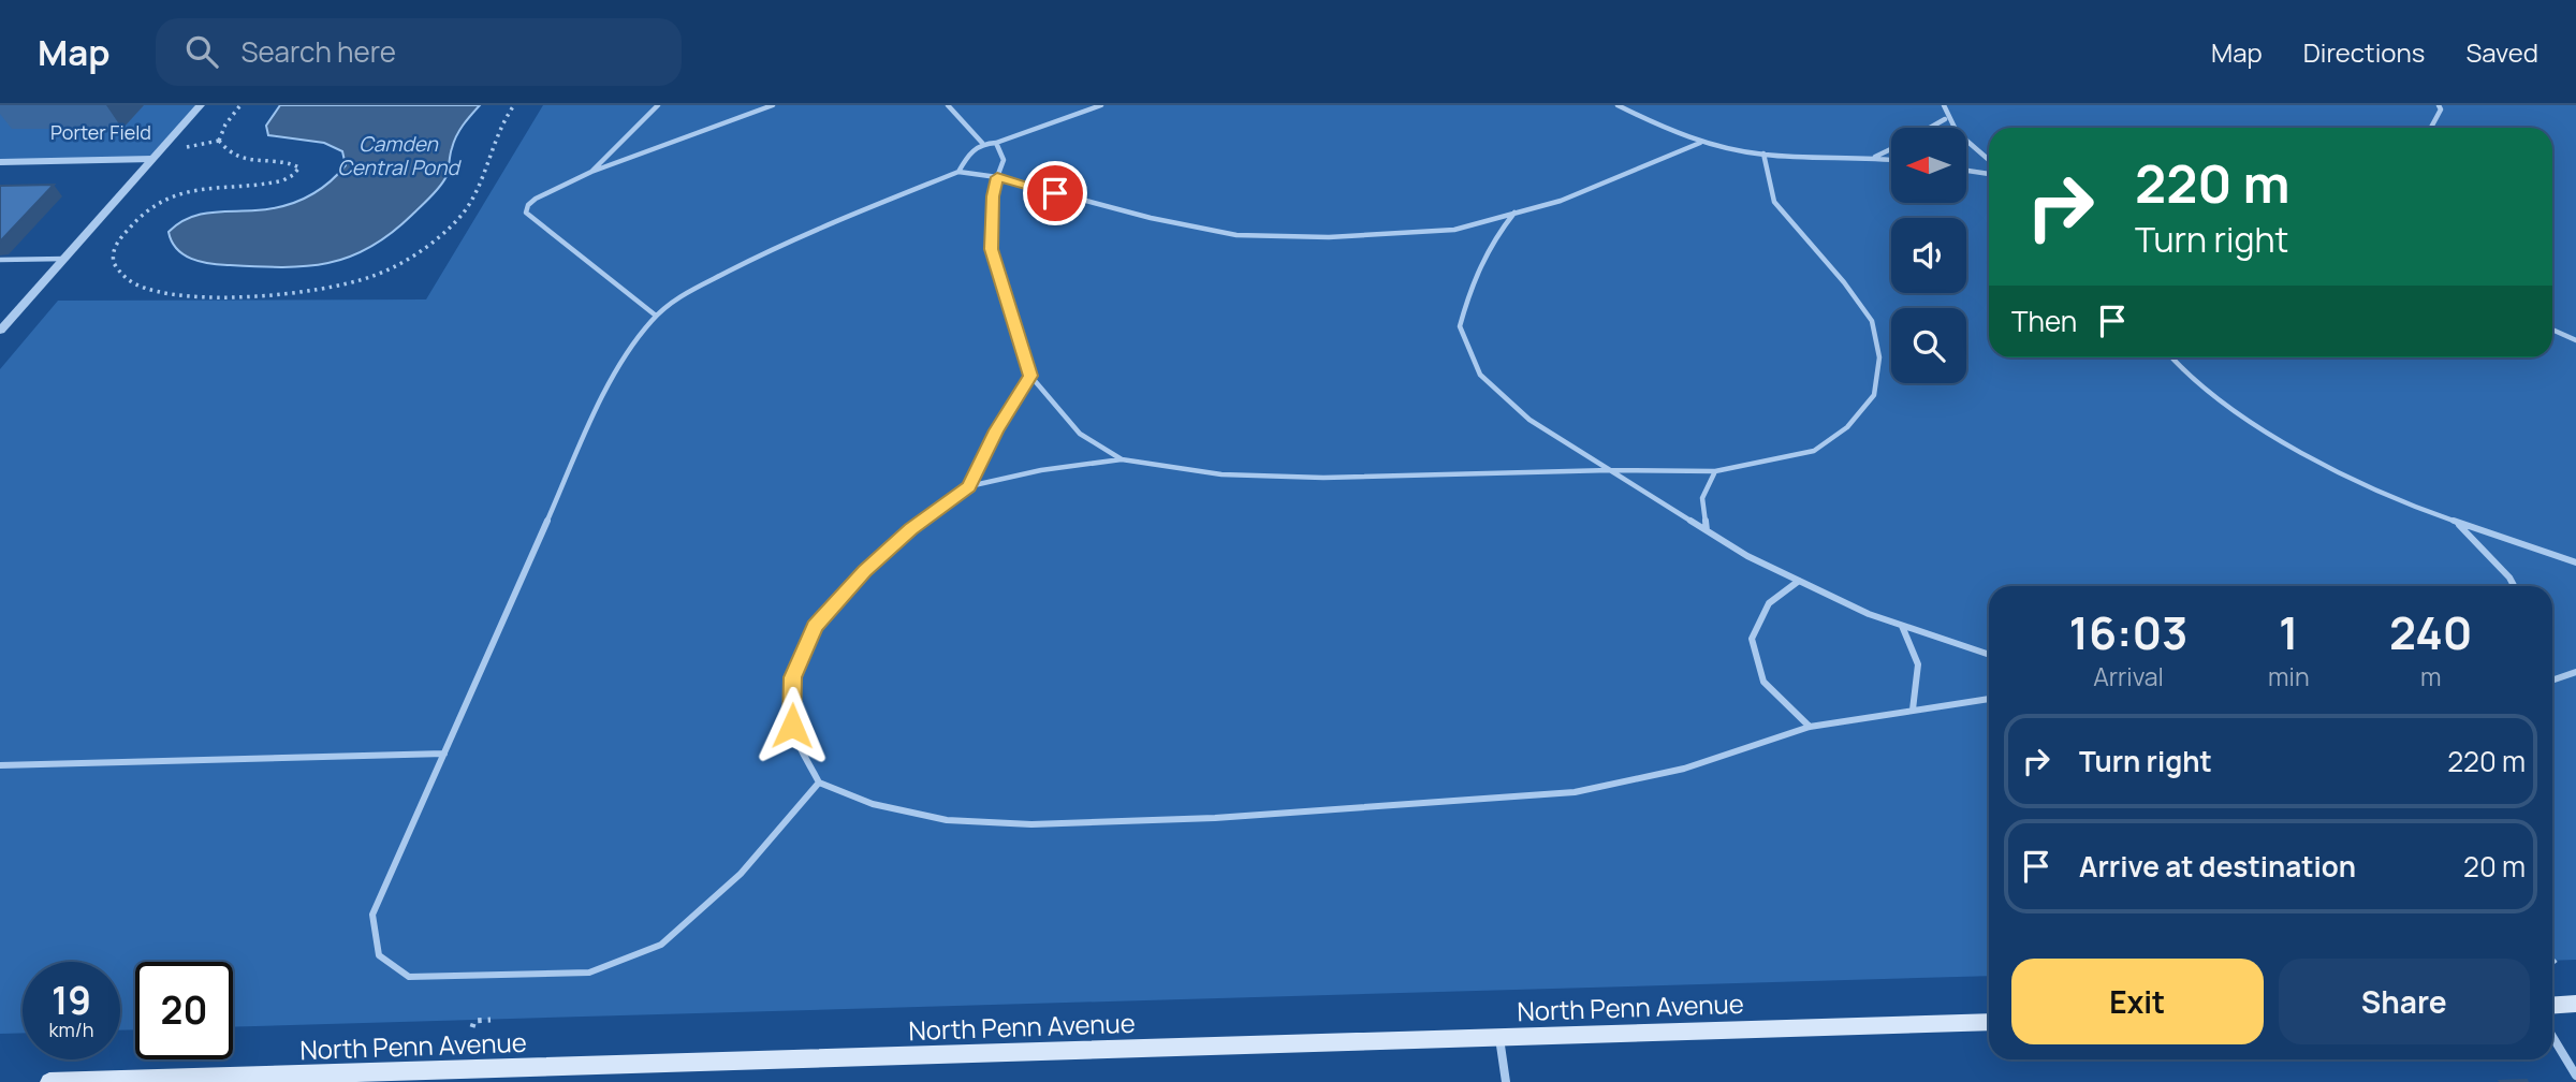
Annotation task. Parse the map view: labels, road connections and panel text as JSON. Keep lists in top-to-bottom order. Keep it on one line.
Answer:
{"streets":{"main road":["North Penn Avenue"]},"water":["Camden Central Pond"],"parks":["Porter Field"],"north":"left","page":{"header":"Map","search":"Search here","nav":["Map","Directions","Saved"],"turn":["220 m","Turn right"],"then":"Then","eta":["16:03","Arrival","1","min","240","m"],"list":[{"name":"Turn right","value":"220 m"},{"name":"Arrive at destination","value":"20 m"}],"buttons":["Exit","Share"],"speed":"19 km/h","limit":"20"}}
